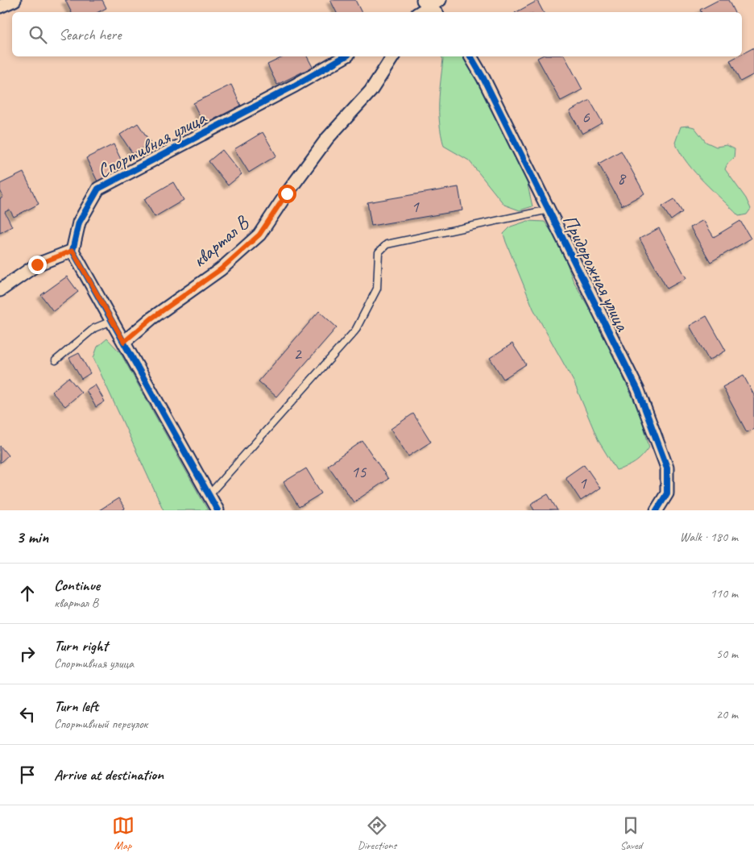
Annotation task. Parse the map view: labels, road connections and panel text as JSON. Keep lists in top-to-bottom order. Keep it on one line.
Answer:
{"streets":{"street":["Спортивная улица","квартал В","Придорожная улица"]},"house_numbers":["6","8","1","2","15","1"],"page":{"search":"Search here","heading":["3 min","Walk · 180 m"],"list":[["Continue","квартал В","110 m"],["Turn right","Спортивная улица","50 m"],["Turn left","Спортивный переулок","20 m"],"Arrive at destination"],"nav":["Map","Directions","Saved"]}}
